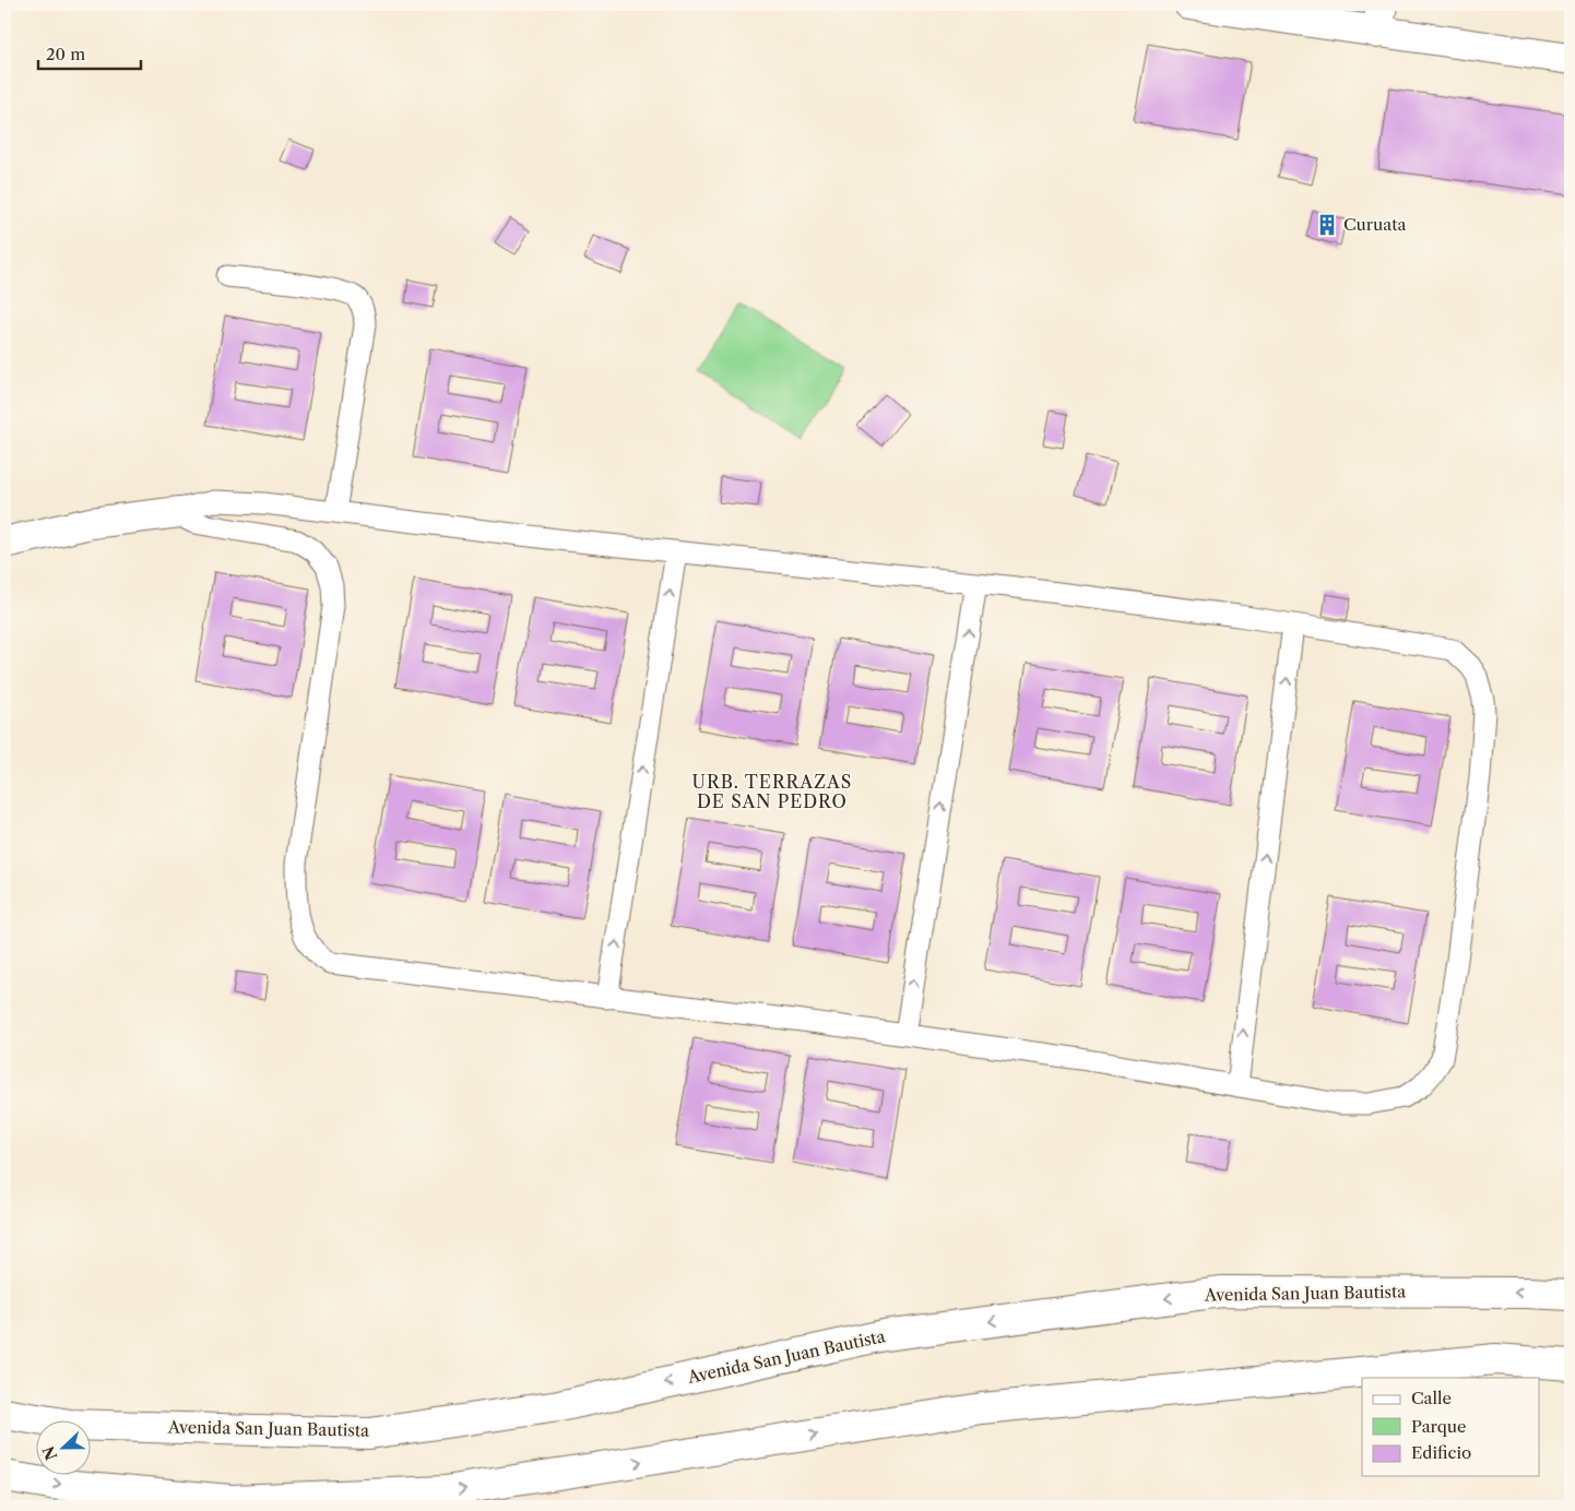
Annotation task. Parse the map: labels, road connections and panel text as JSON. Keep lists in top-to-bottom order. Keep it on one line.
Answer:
{"streets":{"street":["Avenida San Juan Bautista"]},"districts":["URB. TERRAZAS DE SAN PEDRO"],"places":{"building":["Curuata"]},"legend":["Calle","Parque","Edificio"],"scale_bar":"20 m","north":"left"}
